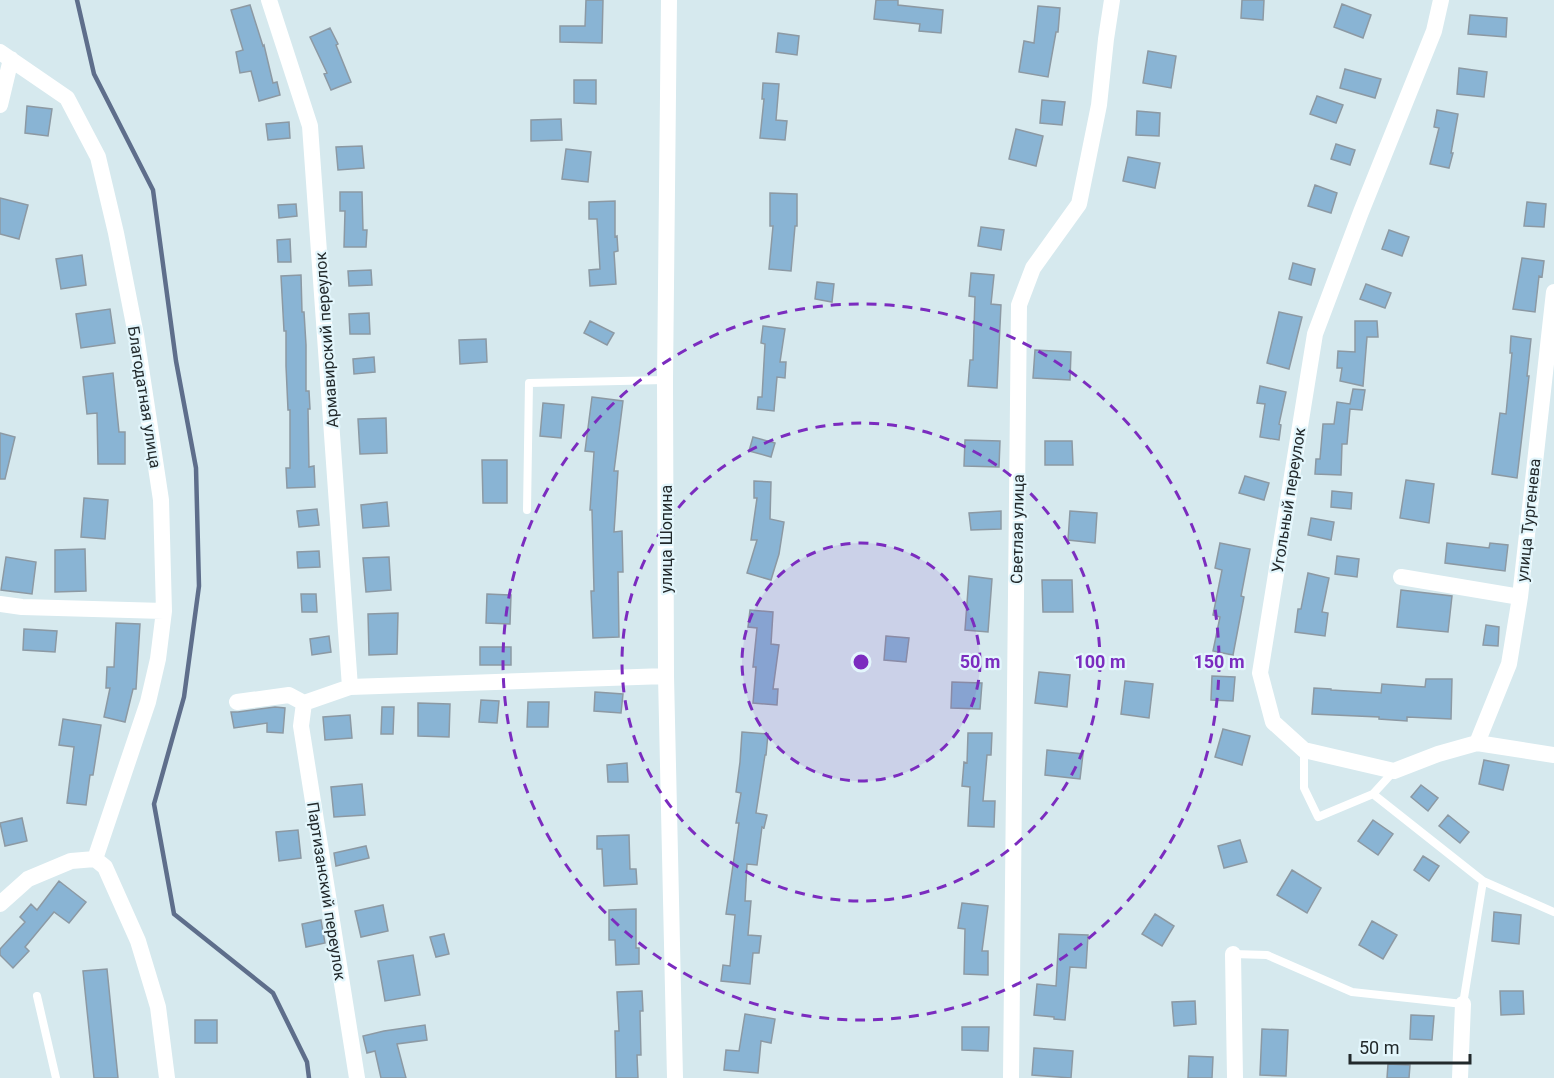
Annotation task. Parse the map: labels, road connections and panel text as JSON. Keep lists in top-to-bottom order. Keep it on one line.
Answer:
{"streets":{"street":["Армавирский переулок","Благодатная улица","Угольный переулок","улица Тургенева","Светлая улица","улица Шопина","Партизанский переулок"]},"scale_bar":"50 m","rings":["50 m","100 m","150 m"]}
